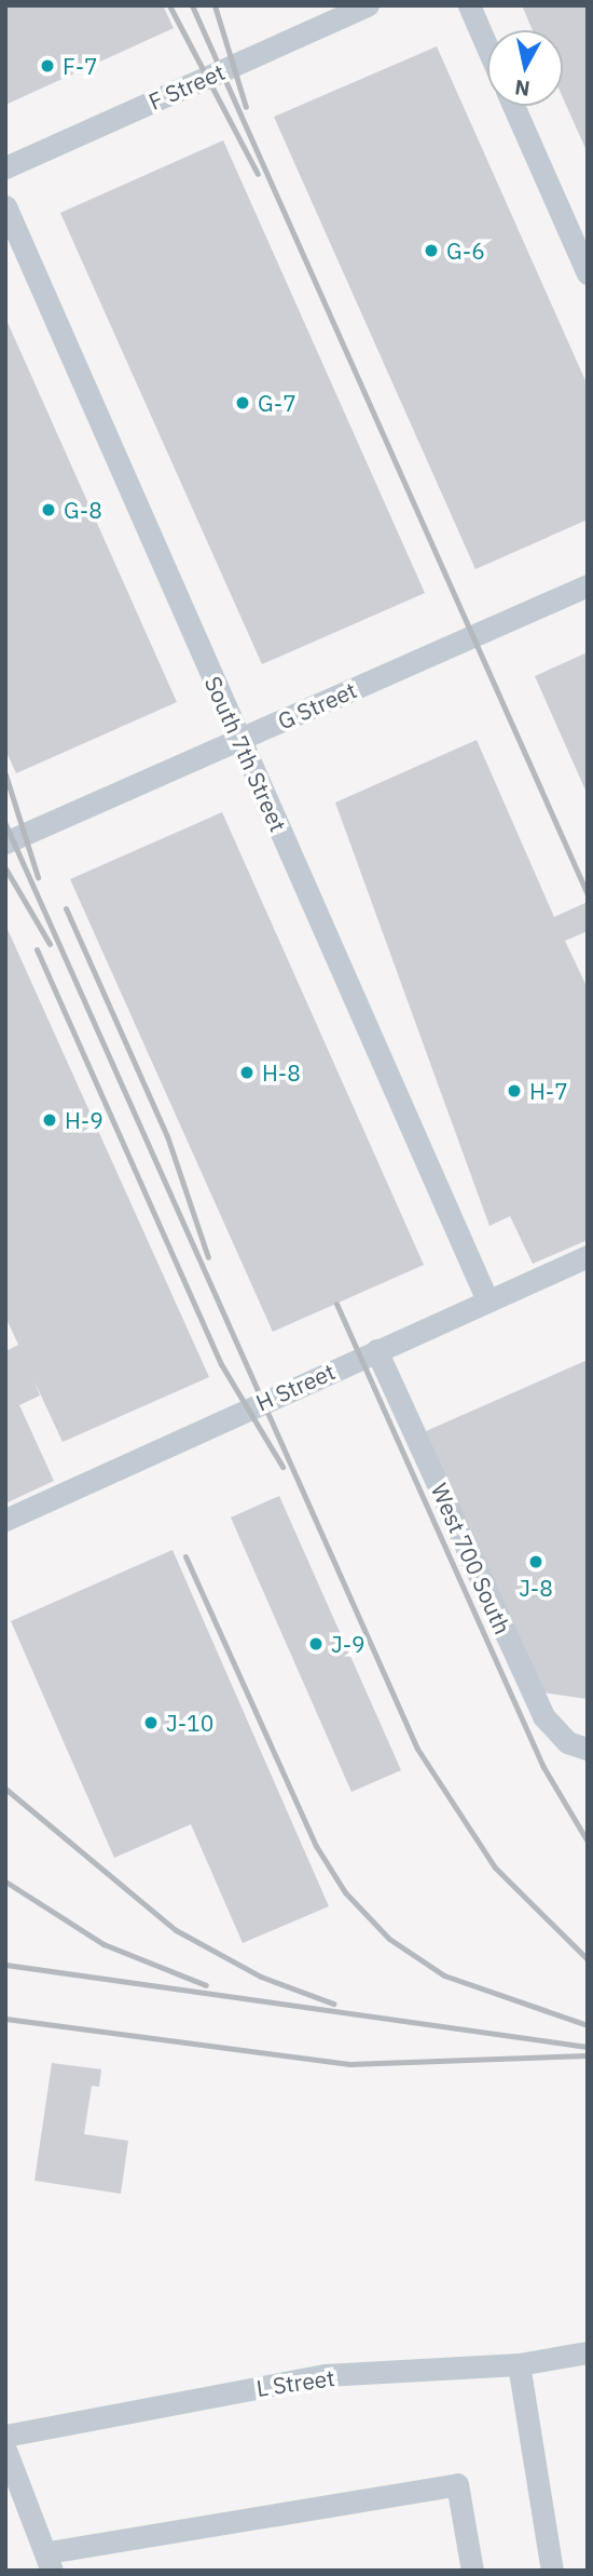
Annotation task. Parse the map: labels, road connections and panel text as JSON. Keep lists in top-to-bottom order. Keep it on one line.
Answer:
{"streets":{"lane":["F Street","G Street","South 7th Street","H Street","West 700 South","L Street"]},"crossings":[["G Street","South 7th Street"],["South 7th Street","H Street"],["H Street","West 700 South"]],"places":["F-7","G-6","G-7","G-8","H-8","H-7","H-9","J-8","J-9","J-10"],"north":"bottom"}
